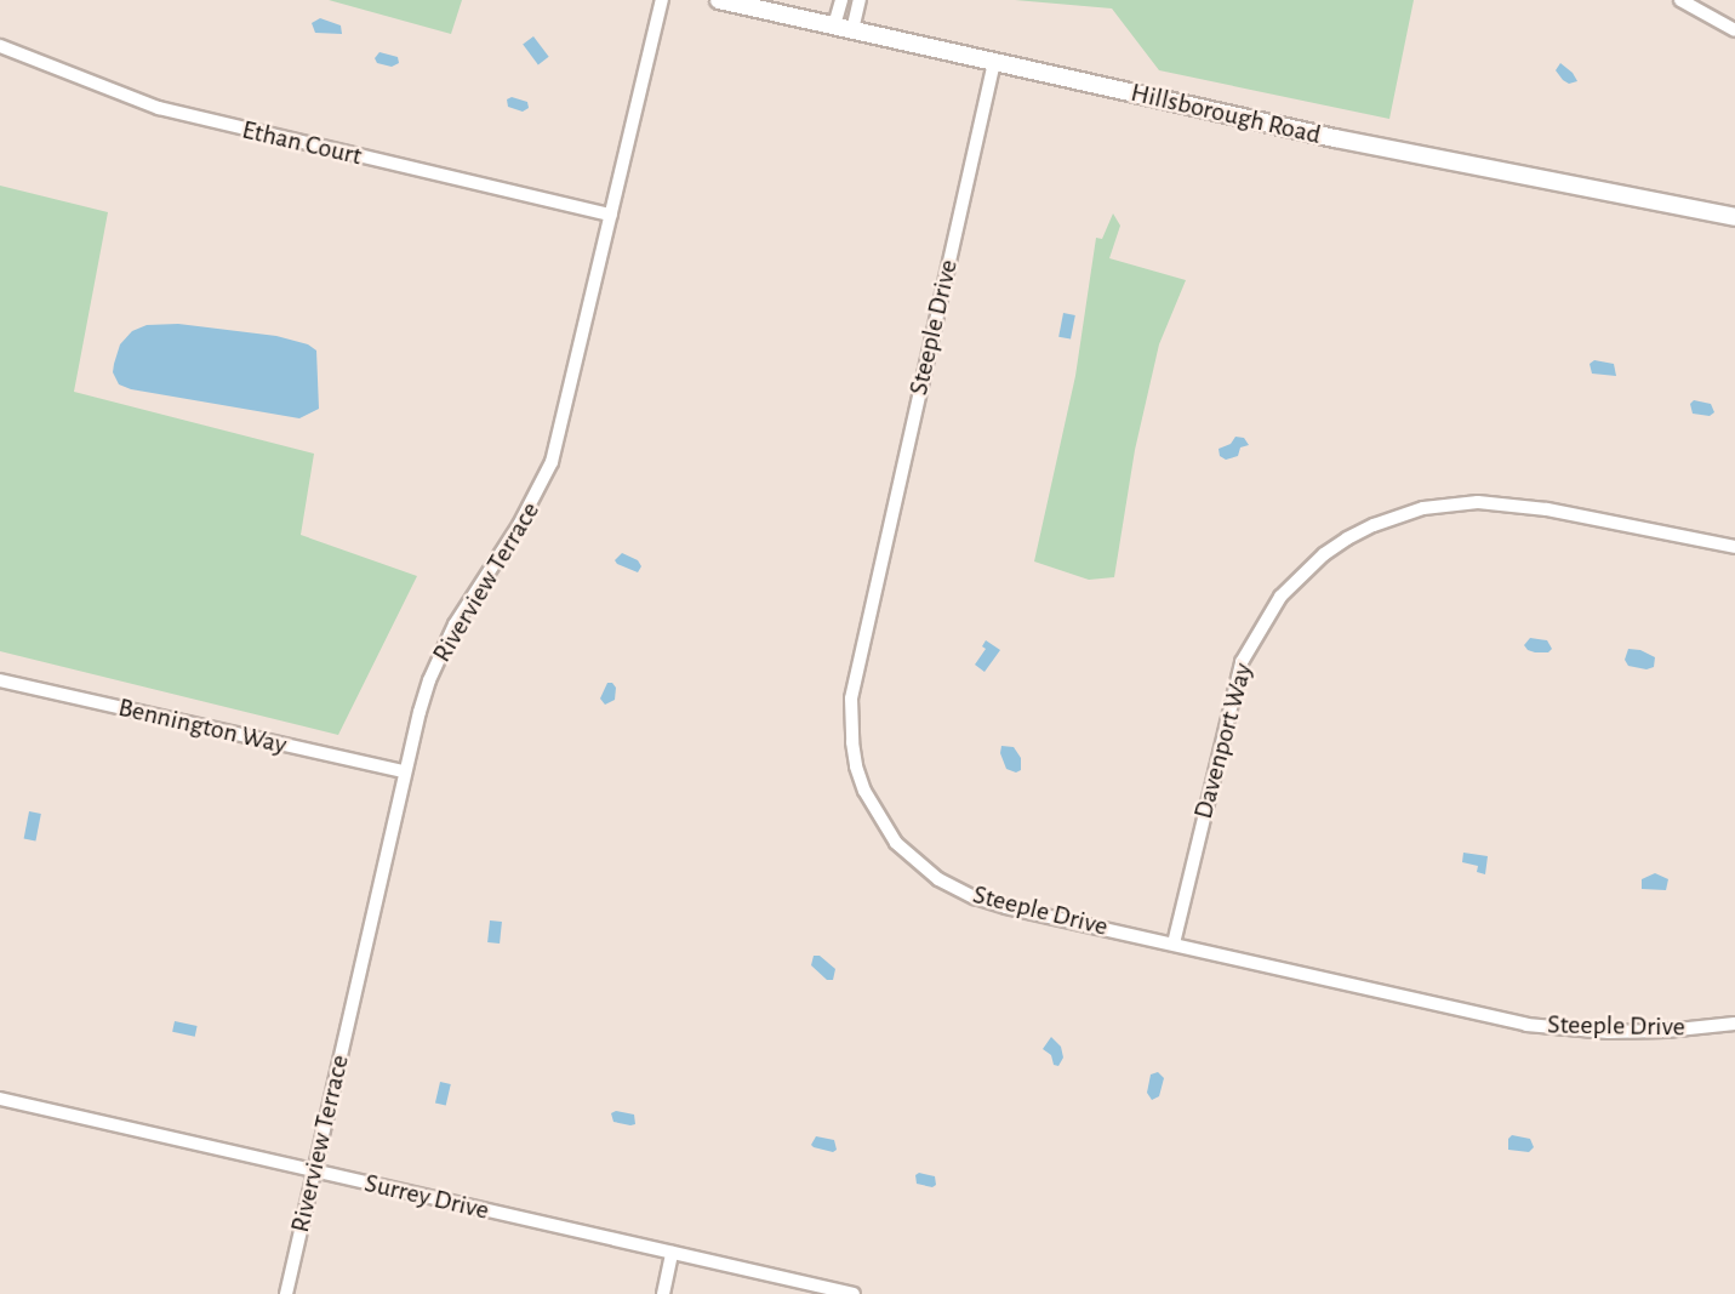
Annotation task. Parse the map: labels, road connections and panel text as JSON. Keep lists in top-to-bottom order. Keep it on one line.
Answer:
{"streets":{"street":["Hillsborough Road","Ethan Court","Steeple Drive","Riverview Terrace","Bennington Way","Davenport Way","Surrey Drive"]},"crossings":[["Hillsborough Road","Steeple Drive"],["Ethan Court","Riverview Terrace"],["Steeple Drive","Davenport Way"],["Riverview Terrace","Bennington Way"],["Riverview Terrace","Surrey Drive"]]}
